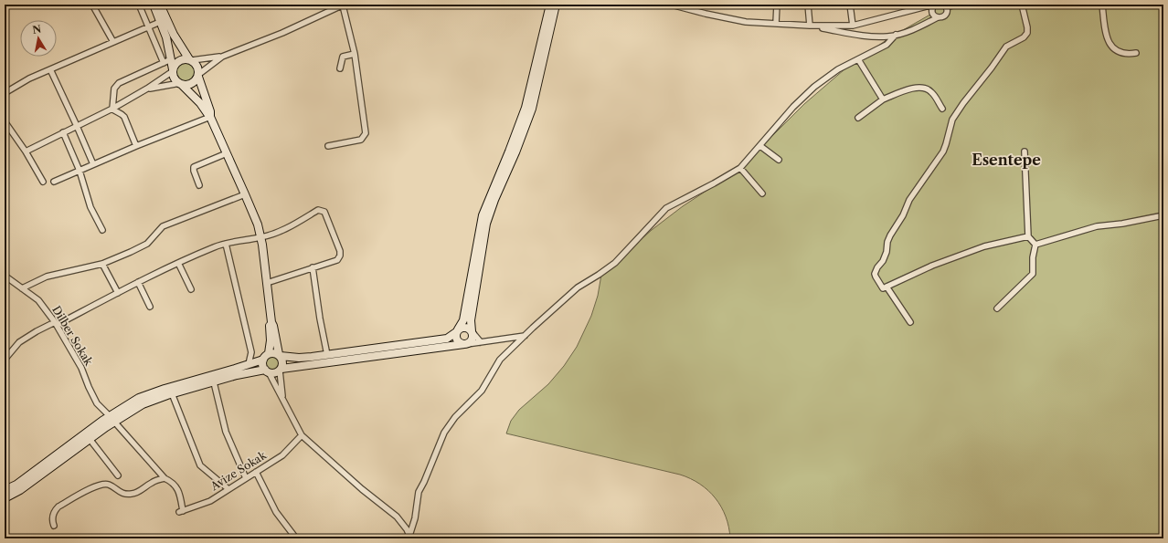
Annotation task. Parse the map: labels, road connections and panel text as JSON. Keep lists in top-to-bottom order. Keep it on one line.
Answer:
{"streets":{"street":["Dilber Sokak","Avize Sokak"]},"crossings":[["Dilber Sokak","Avize Sokak"]],"districts":["Esentepe"],"north":"top"}
